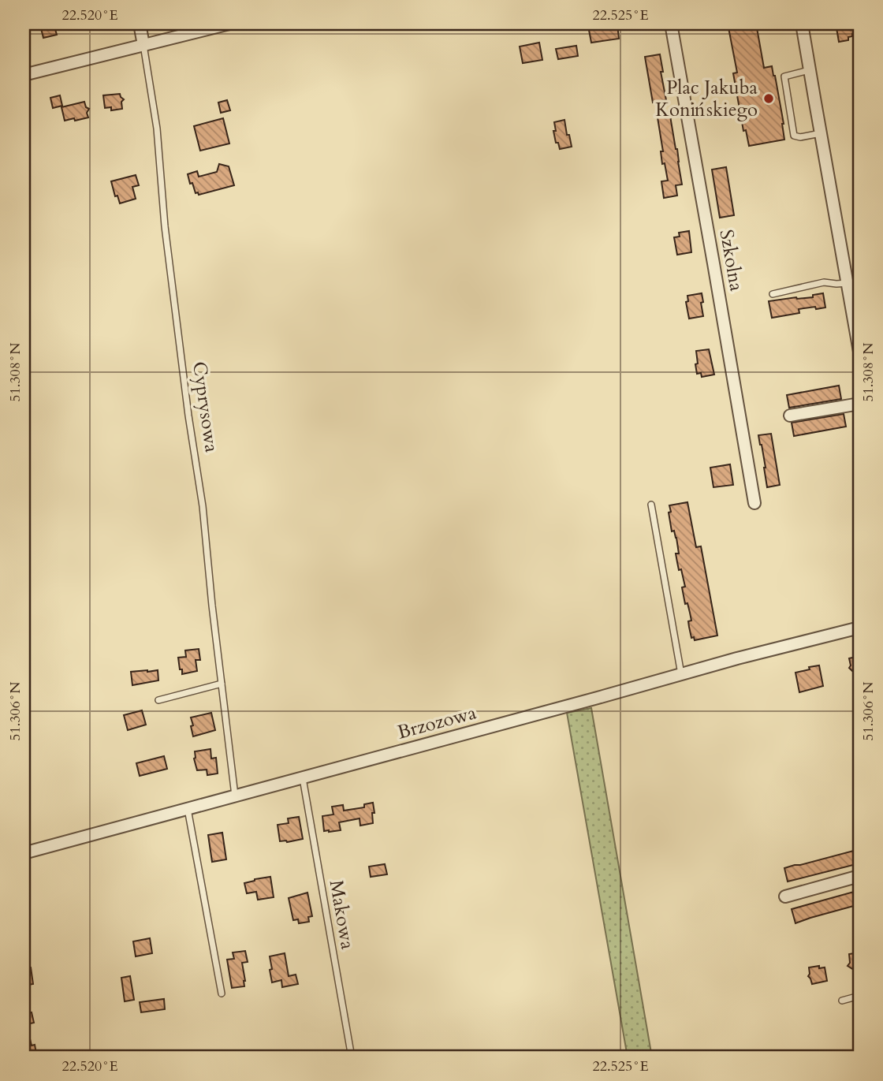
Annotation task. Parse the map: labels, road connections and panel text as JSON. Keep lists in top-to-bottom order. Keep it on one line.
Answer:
{"streets":{"street":["Szkolna","Cyprysowa","Brzozowa"],"lane":["Makowa"]},"crossings":[["Cyprysowa","Brzozowa"],["Brzozowa","Makowa"]],"places":["Plac Jakuba Konińskiego"],"coordinates":["22.520°E","22.525°E","51.308°N","51.306°N"]}
